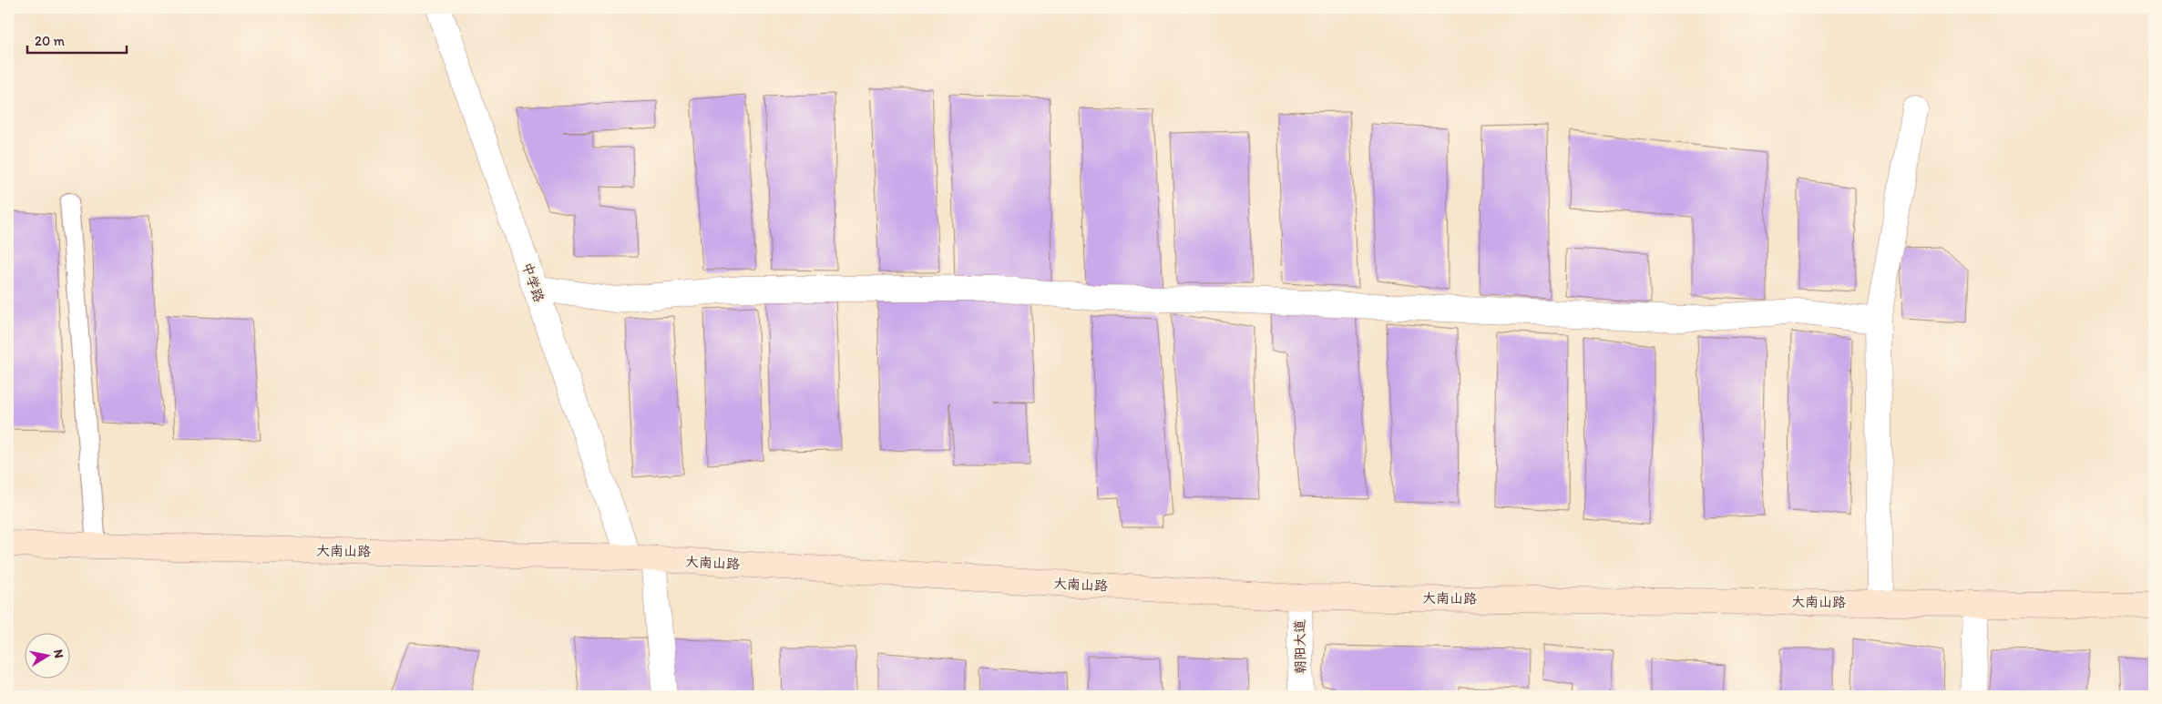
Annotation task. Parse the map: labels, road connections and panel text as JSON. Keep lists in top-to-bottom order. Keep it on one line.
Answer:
{"streets":{"main road":["大南山路"],"street":["中学路","朝阳大道"]},"crossings":[["中学路","大南山路"],["大南山路","朝阳大道"]],"scale_bar":"20 m","north":"right"}
